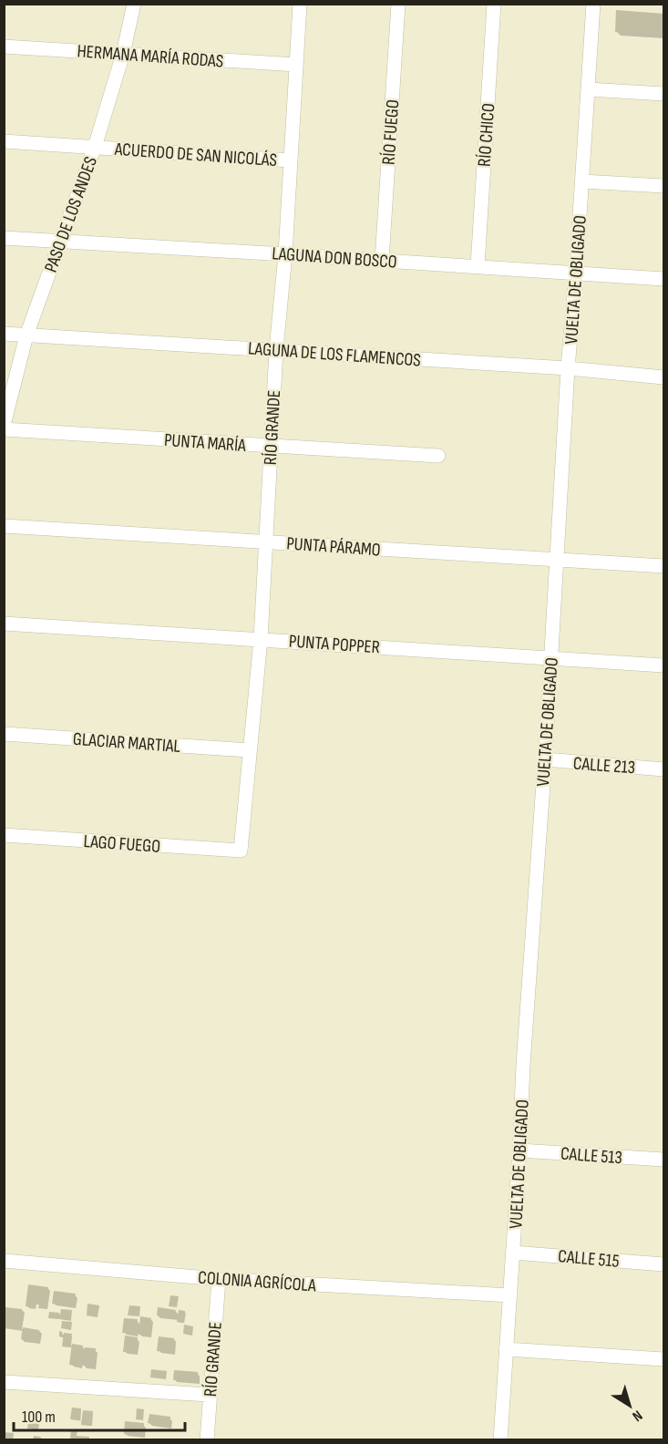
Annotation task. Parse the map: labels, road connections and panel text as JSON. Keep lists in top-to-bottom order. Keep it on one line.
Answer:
{"streets":{"street":["HERMANA MARÍA RODAS","RÍO FUEGO","RÍO CHICO","ACUERDO DE SAN NICOLÁS","PASO DE LOS ANDES","LAGUNA DON BOSCO","VUELTA DE OBLIGADO","LAGUNA DE LOS FLAMENCOS","RÍO GRANDE","PUNTA MARÍA","PUNTA PÁRAMO","PUNTA POPPER","GLACIAR MARTIAL","CALLE 213","LAGO FUEGO","CALLE 513","CALLE 515","COLONIA AGRÍCOLA"]},"crossings":[["HERMANA MARÍA RODAS","PASO DE LOS ANDES"],["HERMANA MARÍA RODAS","RÍO GRANDE"],["RÍO FUEGO","LAGUNA DON BOSCO"],["RÍO CHICO","LAGUNA DON BOSCO"],["ACUERDO DE SAN NICOLÁS","PASO DE LOS ANDES"],["ACUERDO DE SAN NICOLÁS","RÍO GRANDE"],["PASO DE LOS ANDES","LAGUNA DON BOSCO"],["PASO DE LOS ANDES","LAGUNA DE LOS FLAMENCOS"],["LAGUNA DON BOSCO","VUELTA DE OBLIGADO"],["LAGUNA DON BOSCO","RÍO GRANDE"],["VUELTA DE OBLIGADO","LAGUNA DE LOS FLAMENCOS"],["VUELTA DE OBLIGADO","PUNTA PÁRAMO"],["VUELTA DE OBLIGADO","PUNTA POPPER"],["VUELTA DE OBLIGADO","CALLE 213"],["VUELTA DE OBLIGADO","CALLE 513"],["VUELTA DE OBLIGADO","CALLE 515"],["VUELTA DE OBLIGADO","COLONIA AGRÍCOLA"],["LAGUNA DE LOS FLAMENCOS","RÍO GRANDE"],["RÍO GRANDE","PUNTA MARÍA"],["RÍO GRANDE","PUNTA PÁRAMO"],["RÍO GRANDE","PUNTA POPPER"],["RÍO GRANDE","GLACIAR MARTIAL"],["RÍO GRANDE","LAGO FUEGO"],["RÍO GRANDE","COLONIA AGRÍCOLA"]],"scale_bar":"100 m","north":"bottom right"}
